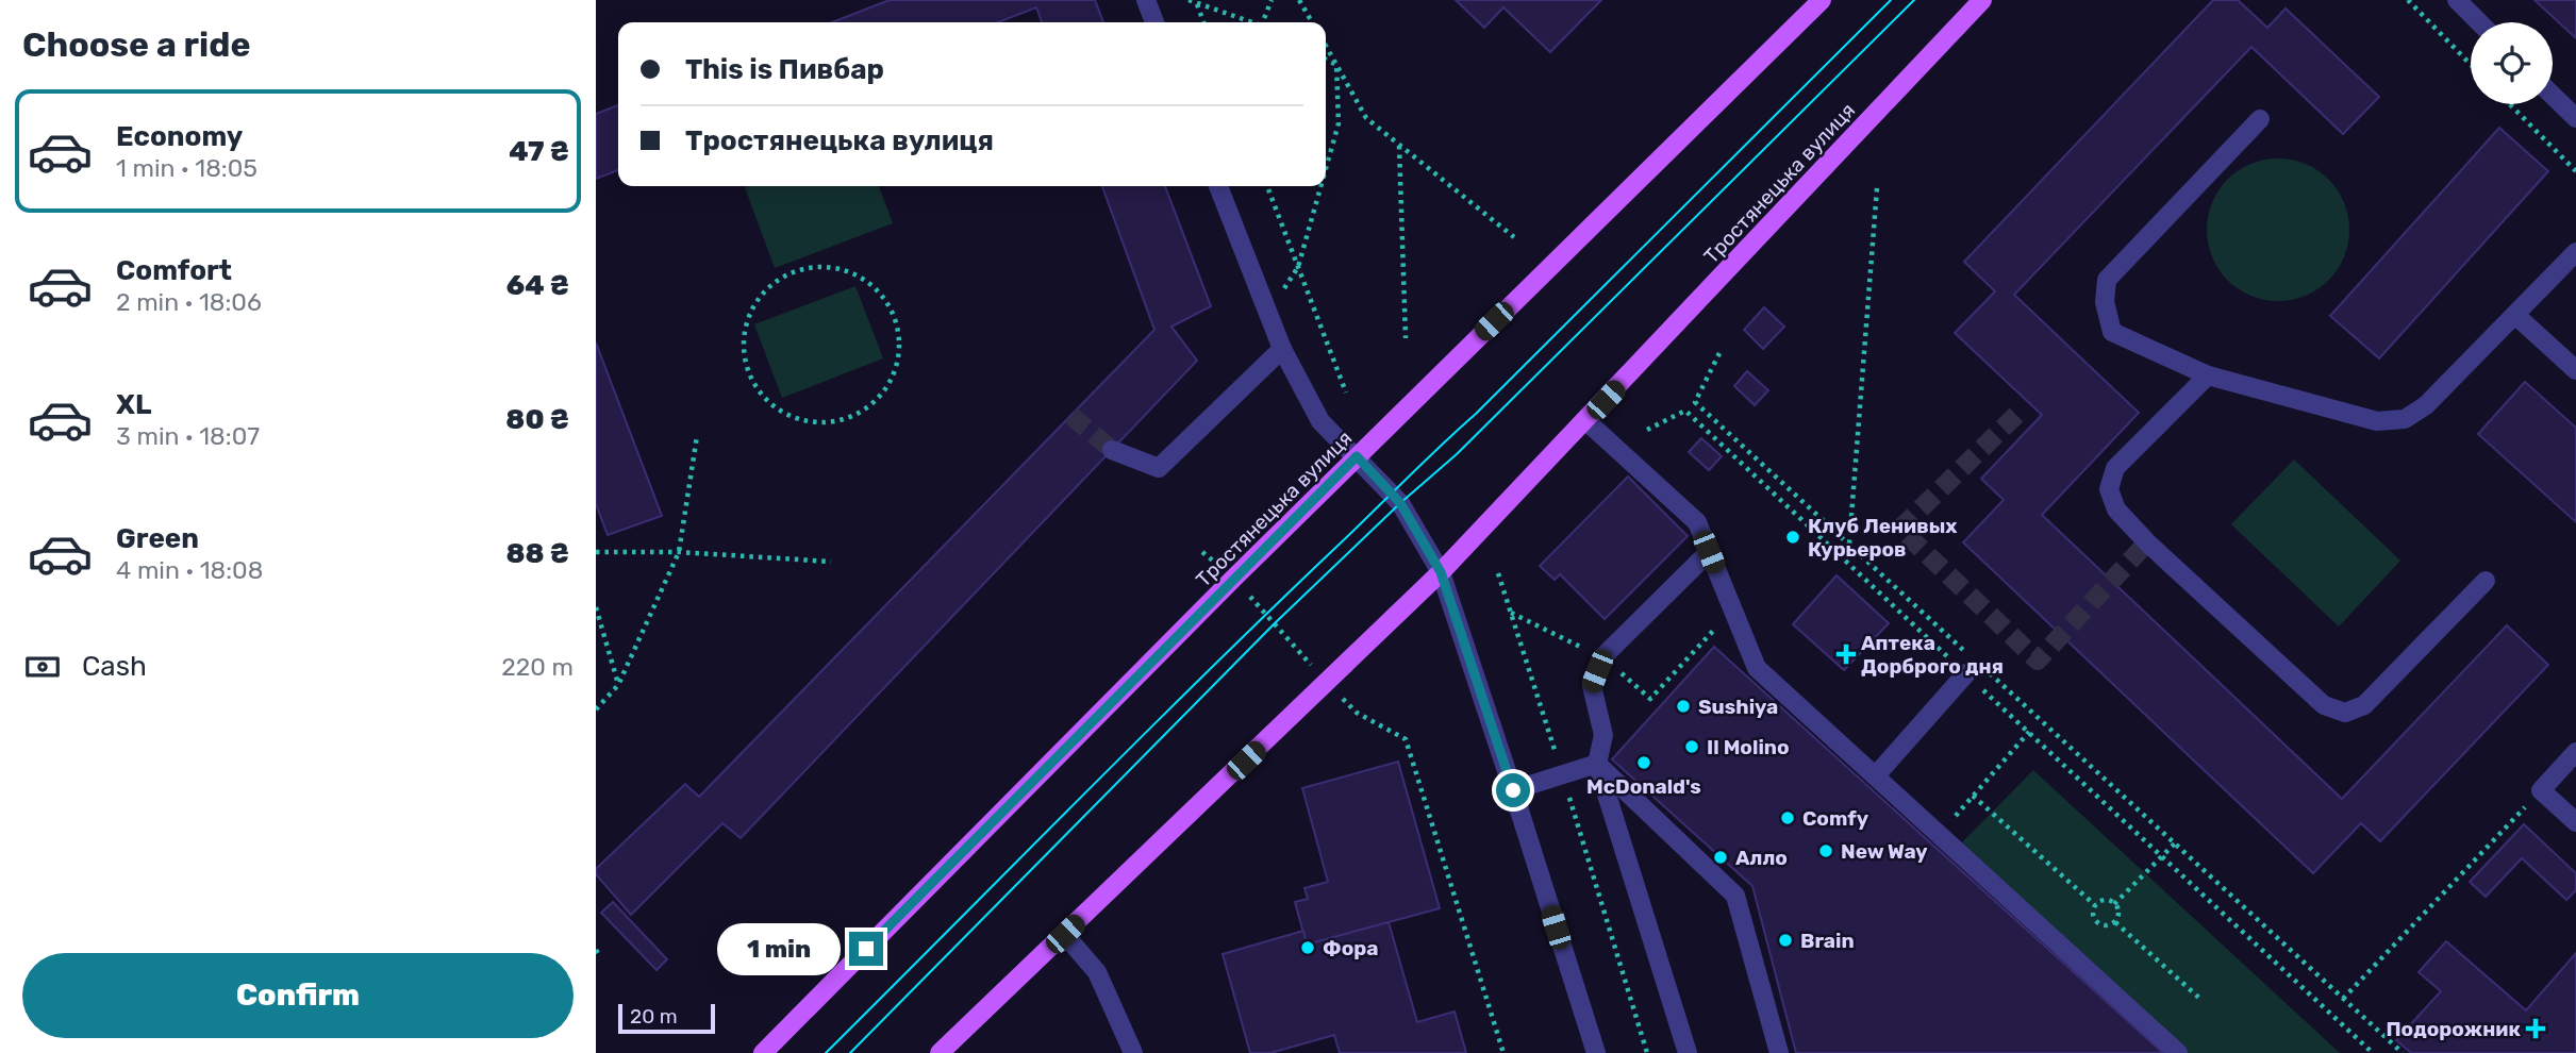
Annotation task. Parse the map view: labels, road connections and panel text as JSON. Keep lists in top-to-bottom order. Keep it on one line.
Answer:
{"streets":{"main road":["Тростянецька вулиця"]},"places":{"other":["Клуб Ленивых Курьеров","Sushiya","Il Molino","McDonald's","Comfy","New Way","Алло","Brain","Фора"],"health":["Аптека Дорброго дня","Подорожник"]},"scale_bar":"20 m","page":{"heading":"Choose a ride","banner":["This is Пивбар","Тростянецька вулиця"],"list":[{"name":"Economy","note":"1 min · 18:05","value":"47 ₴"},{"name":"Comfort","note":"2 min · 18:06","value":"64 ₴"},{"name":"XL","note":"3 min · 18:07","value":"80 ₴"},{"name":"Green","note":"4 min · 18:08","value":"88 ₴"}],"pay":["Cash","220 m"],"bubble":"1 min","buttons":"Confirm","scale":"20 m"}}
